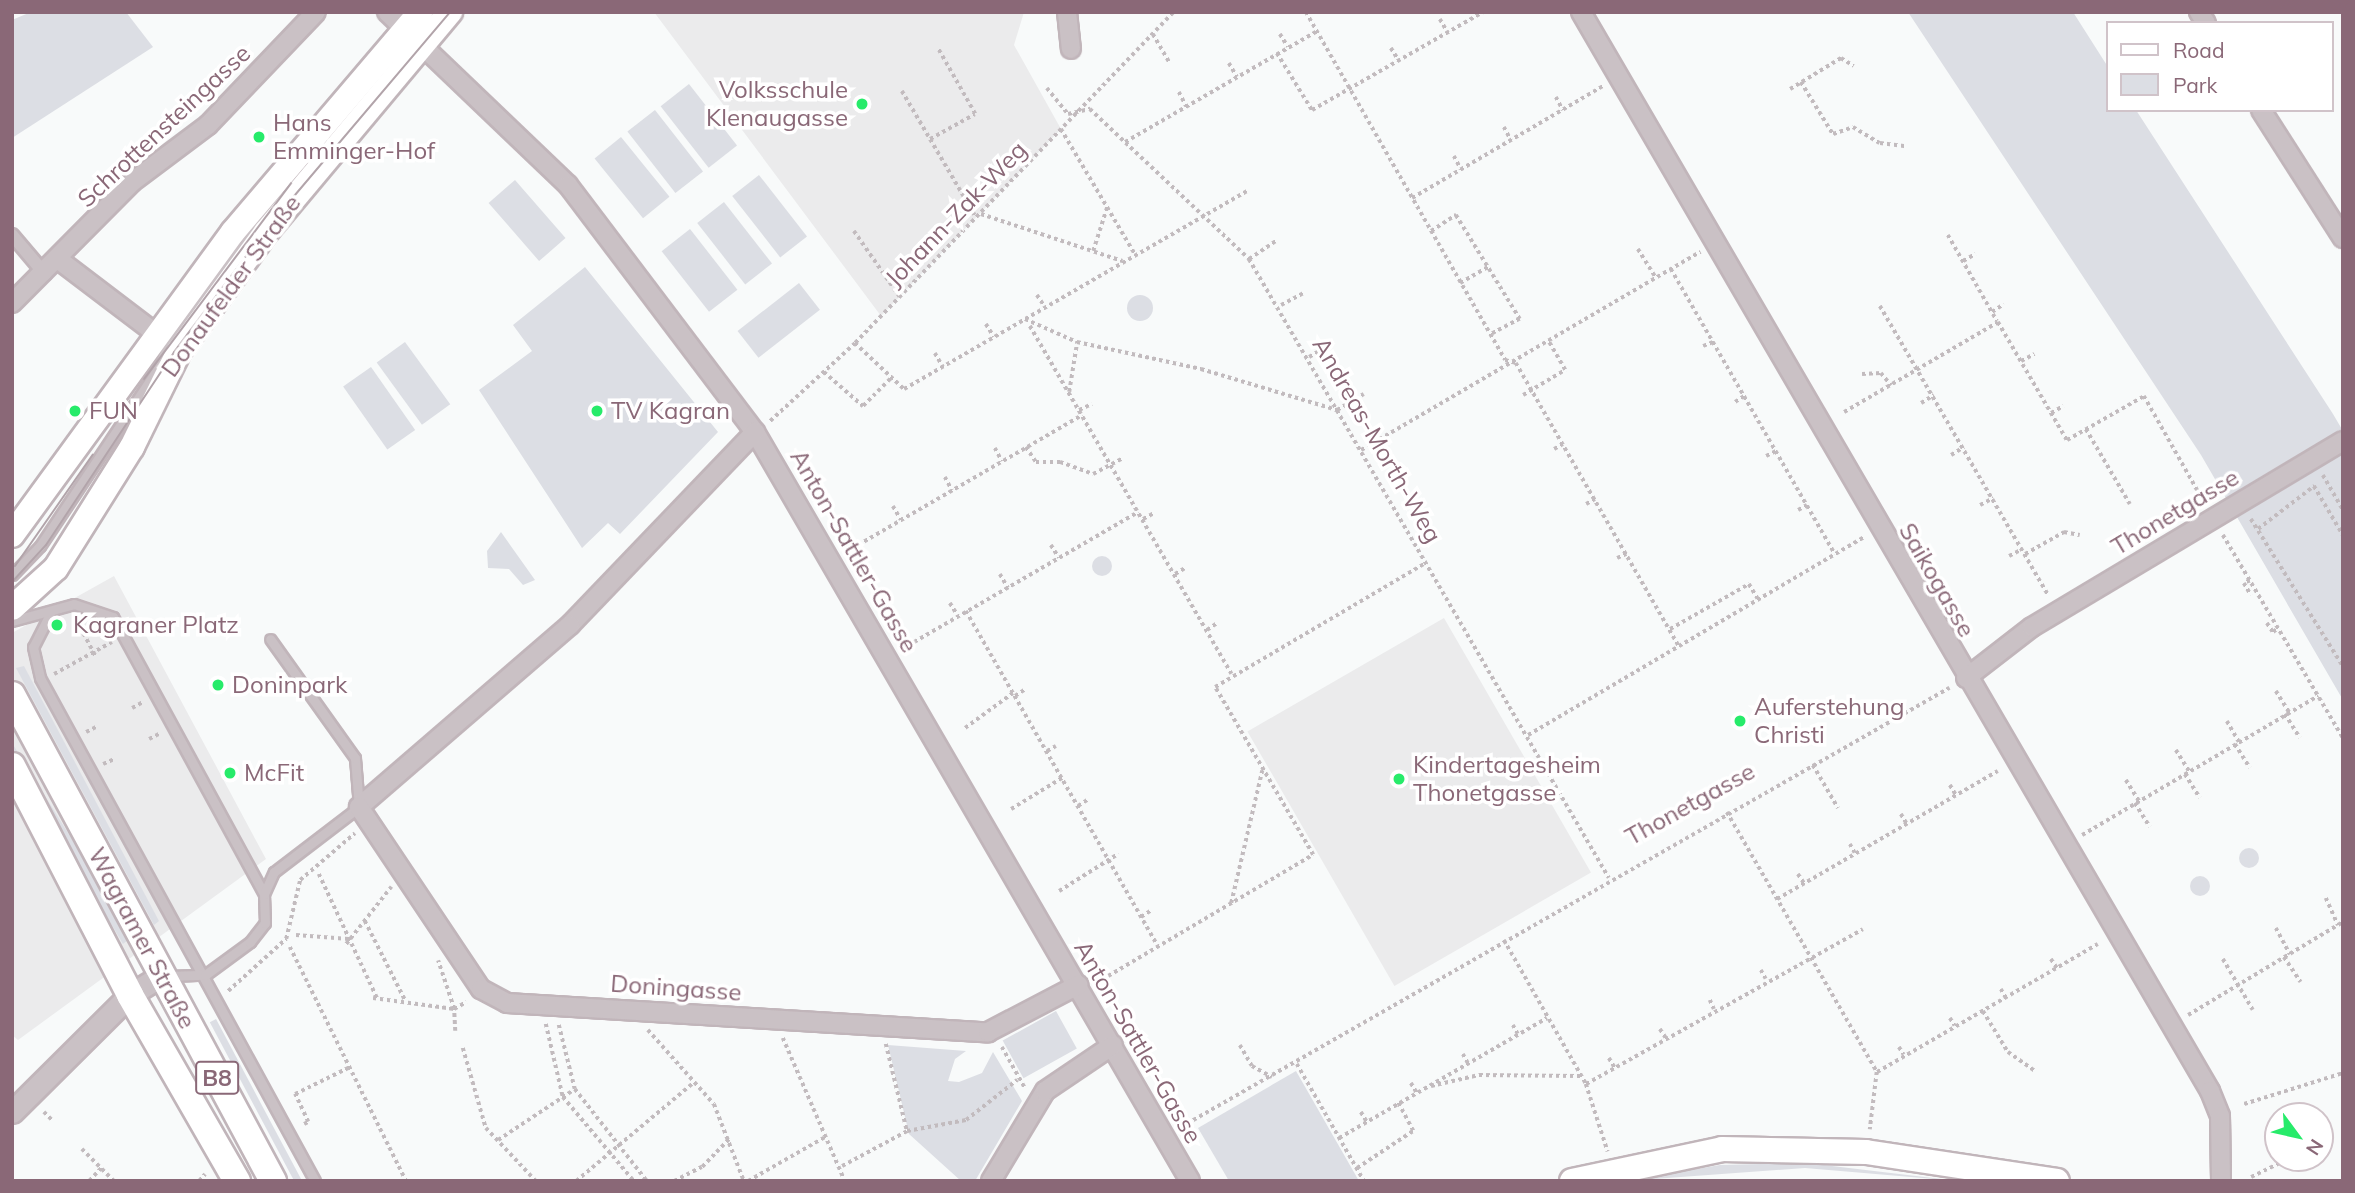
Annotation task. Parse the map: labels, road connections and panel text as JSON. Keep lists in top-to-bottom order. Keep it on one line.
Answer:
{"streets":{"main road":["Donaufelder Straße","Wagramer Straße","B8"],"street":["Schrottensteingasse","Thonetgasse","Anton-Sattler-Gasse","Saikogasse","Doningasse"],"path":["Johann-Zak-Weg","Andreas-Morth-Weg"]},"crossings":[["Johann-Zak-Weg","Andreas-Morth-Weg"],["Johann-Zak-Weg","Anton-Sattler-Gasse"],["Donaufelder Straße","Anton-Sattler-Gasse"],["Andreas-Morth-Weg","Thonetgasse"],["Thonetgasse","Anton-Sattler-Gasse"],["Thonetgasse","Saikogasse"],["Anton-Sattler-Gasse","Doningasse"]],"places":["Volksschule Klenaugasse","Hans Emminger-Hof","FUN","TV Kagran","Kagraner Platz","Doninpark","Auferstehung Christi","McFit","Kindertagesheim Thonetgasse"],"legend":["Road","Park"],"north":"bottom right"}
